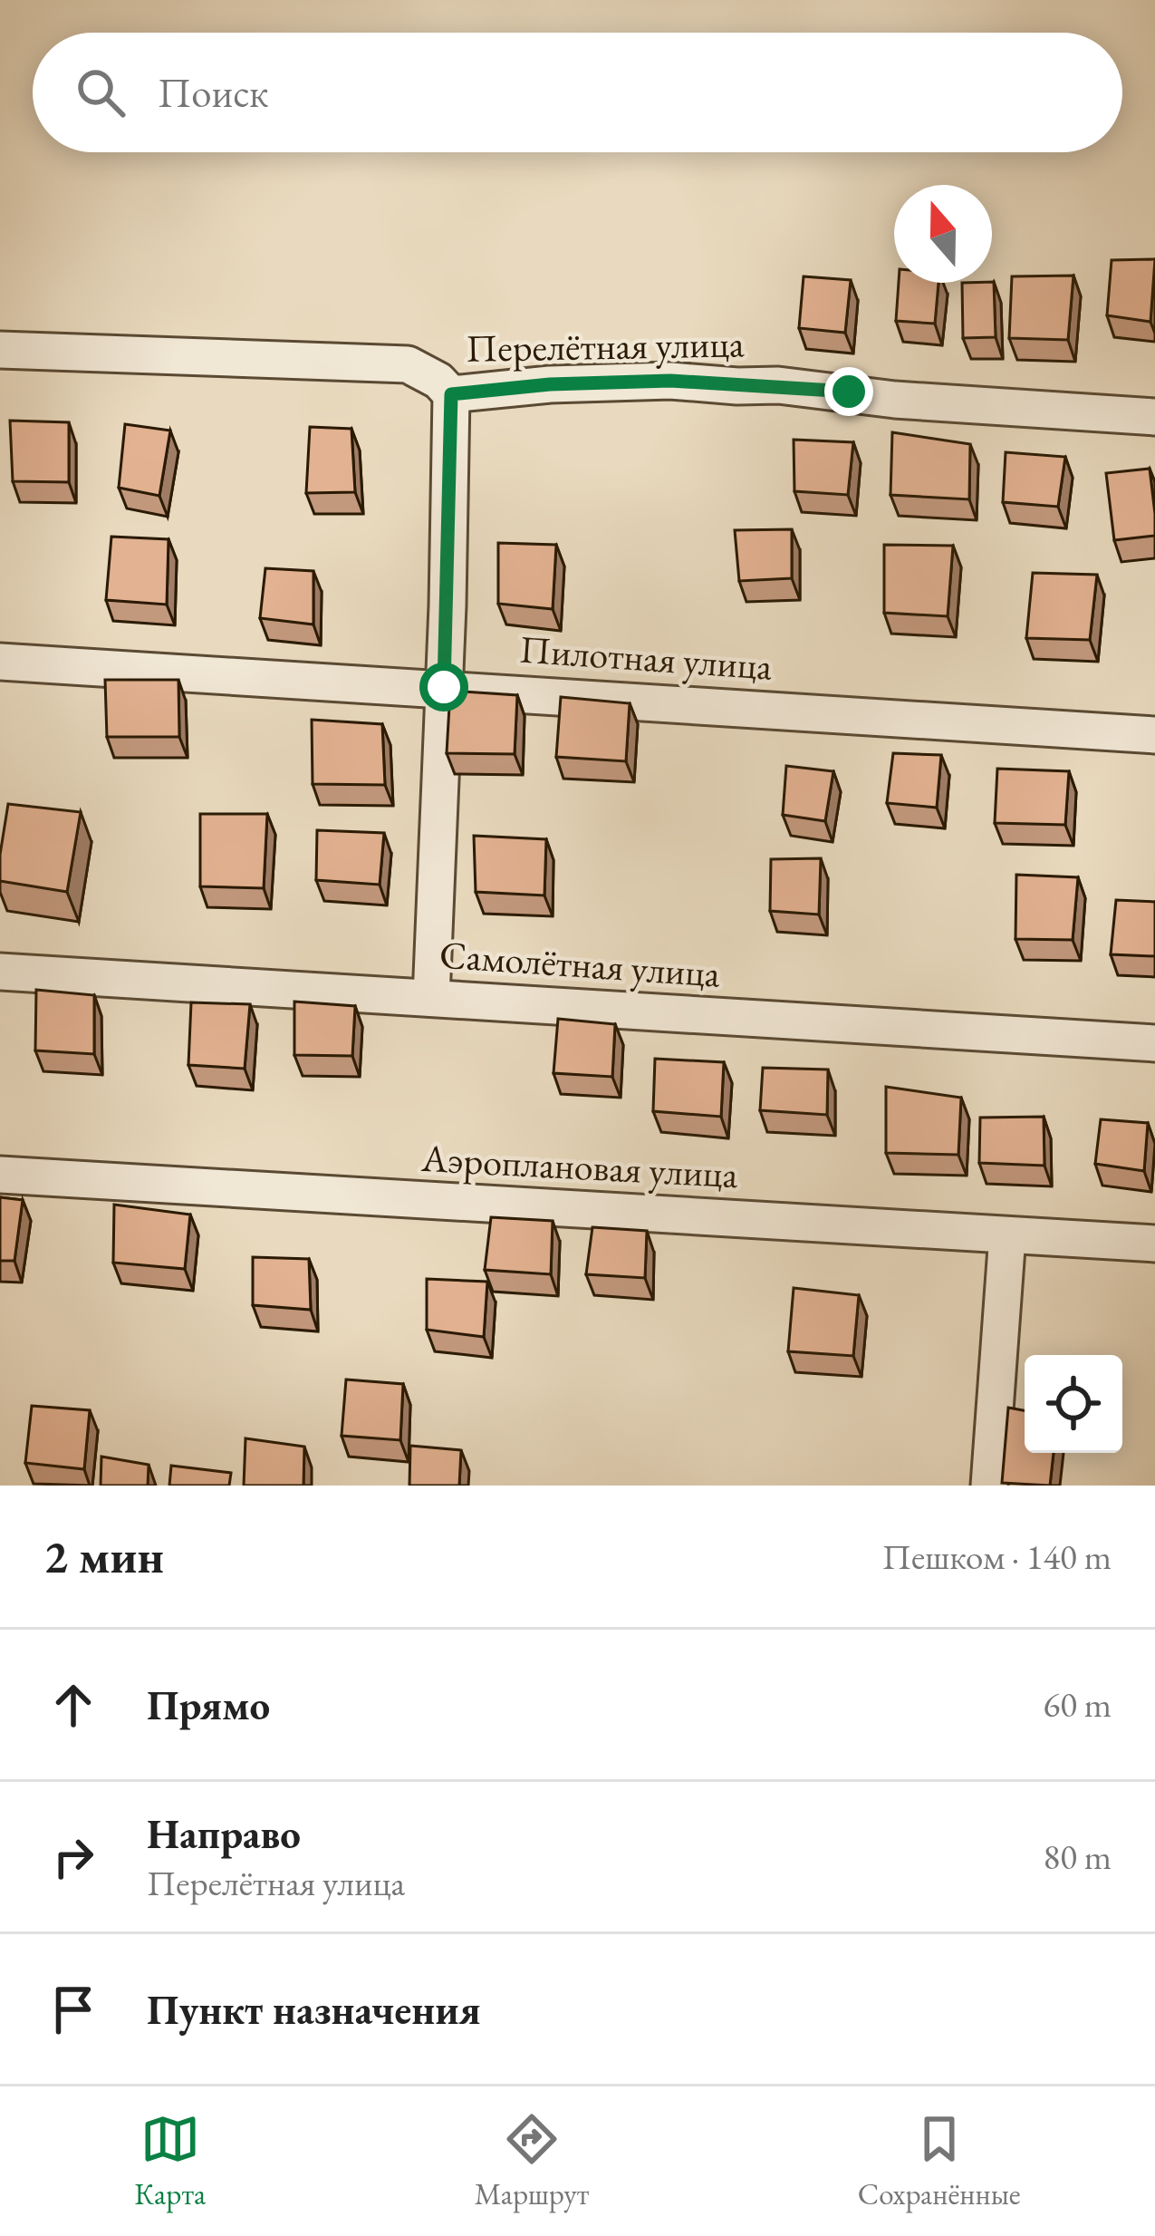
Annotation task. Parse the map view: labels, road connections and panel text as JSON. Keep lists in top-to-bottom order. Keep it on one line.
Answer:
{"streets":{"street":["Перелётная улица","Пилотная улица","Самолётная улица","Аэроплановая улица"]},"north":"top","page":{"search":"Поиск","heading":["2 мин","Пешком · 140 m"],"list":[["Прямо","60 m"],["Направо","Перелётная улица","80 m"],"Пункт назначения"],"nav":["Карта","Маршрут","Сохранённые"]}}
